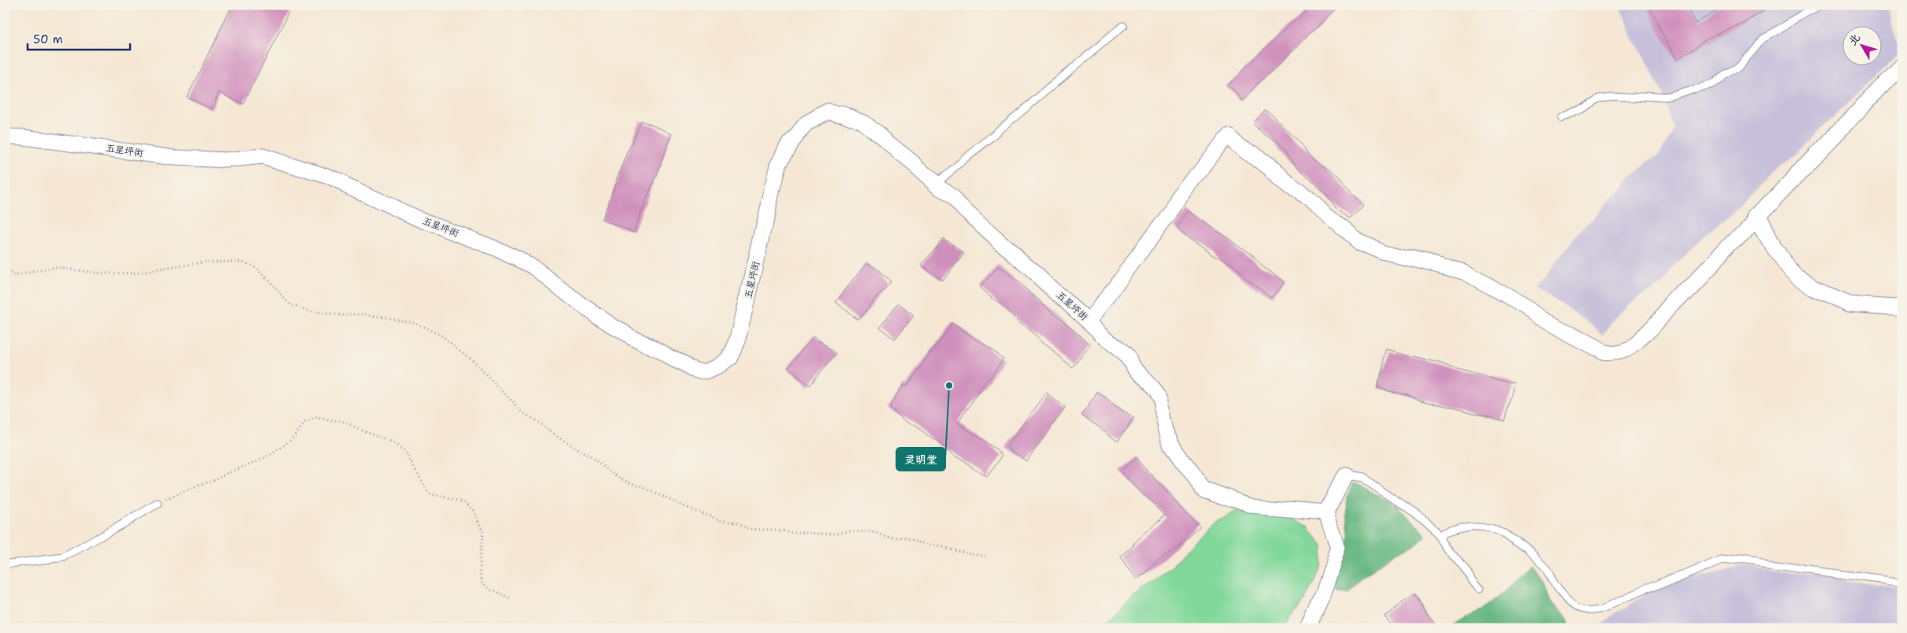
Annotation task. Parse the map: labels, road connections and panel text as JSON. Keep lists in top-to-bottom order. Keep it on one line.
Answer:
{"streets":{"street":["五星坪街"]},"places":["灵明堂"],"scale_bar":"50 m","north":"top left"}
